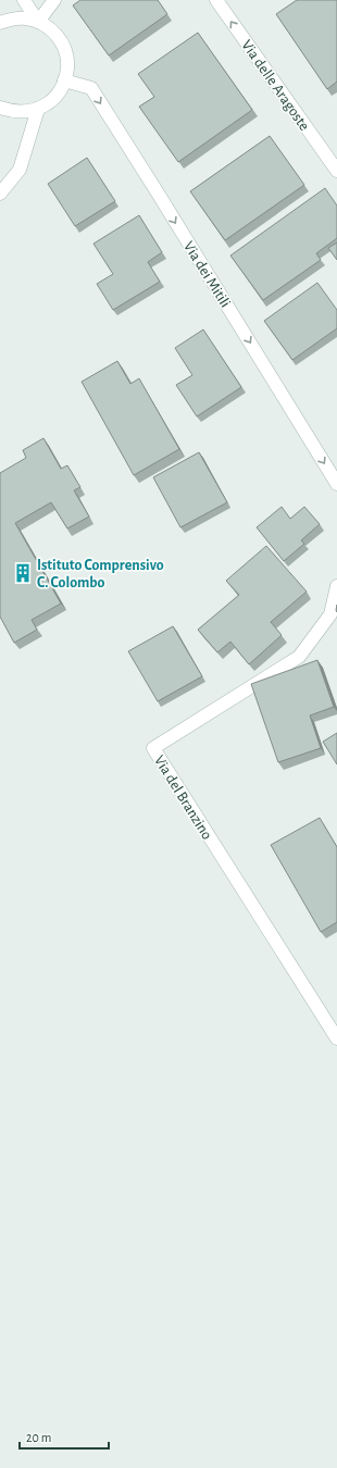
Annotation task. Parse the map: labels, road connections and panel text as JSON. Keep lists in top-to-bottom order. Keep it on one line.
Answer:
{"streets":{"street":["Via delle Aragoste","Via dei Mitili","Via del Branzino"]},"one_way":["Via delle Aragoste","Via dei Mitili"],"places":{"building":["Istituto Comprensivo C. Colombo"]},"scale_bar":"20 m"}
